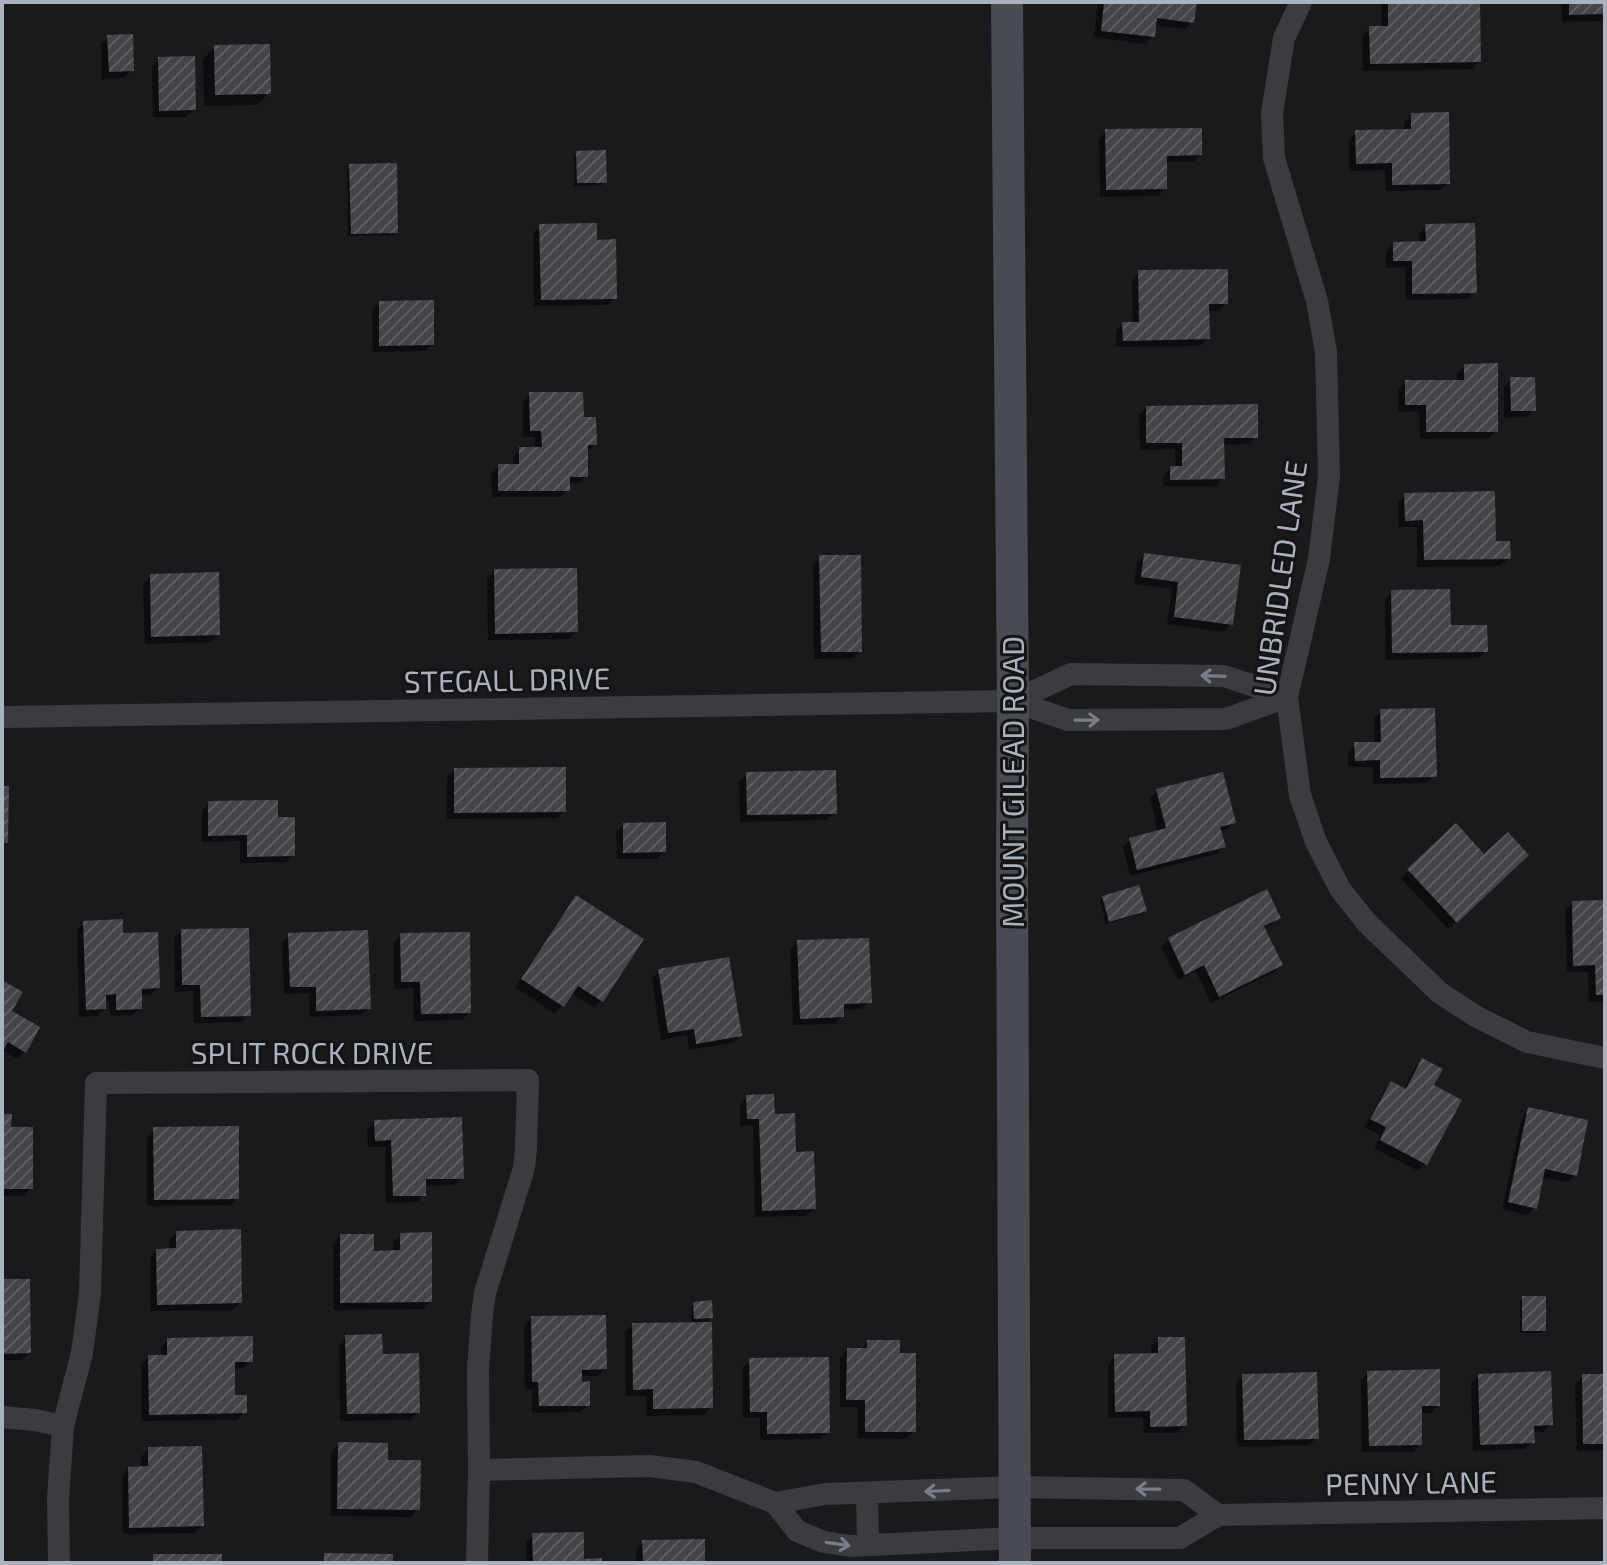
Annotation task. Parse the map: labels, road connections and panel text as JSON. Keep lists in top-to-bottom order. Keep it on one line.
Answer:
{"streets":{"street":["UNBRIDLED LANE","STEGALL DRIVE","MOUNT GILEAD ROAD","SPLIT ROCK DRIVE","PENNY LANE"]},"crossings":[["STEGALL DRIVE","MOUNT GILEAD ROAD"]]}
